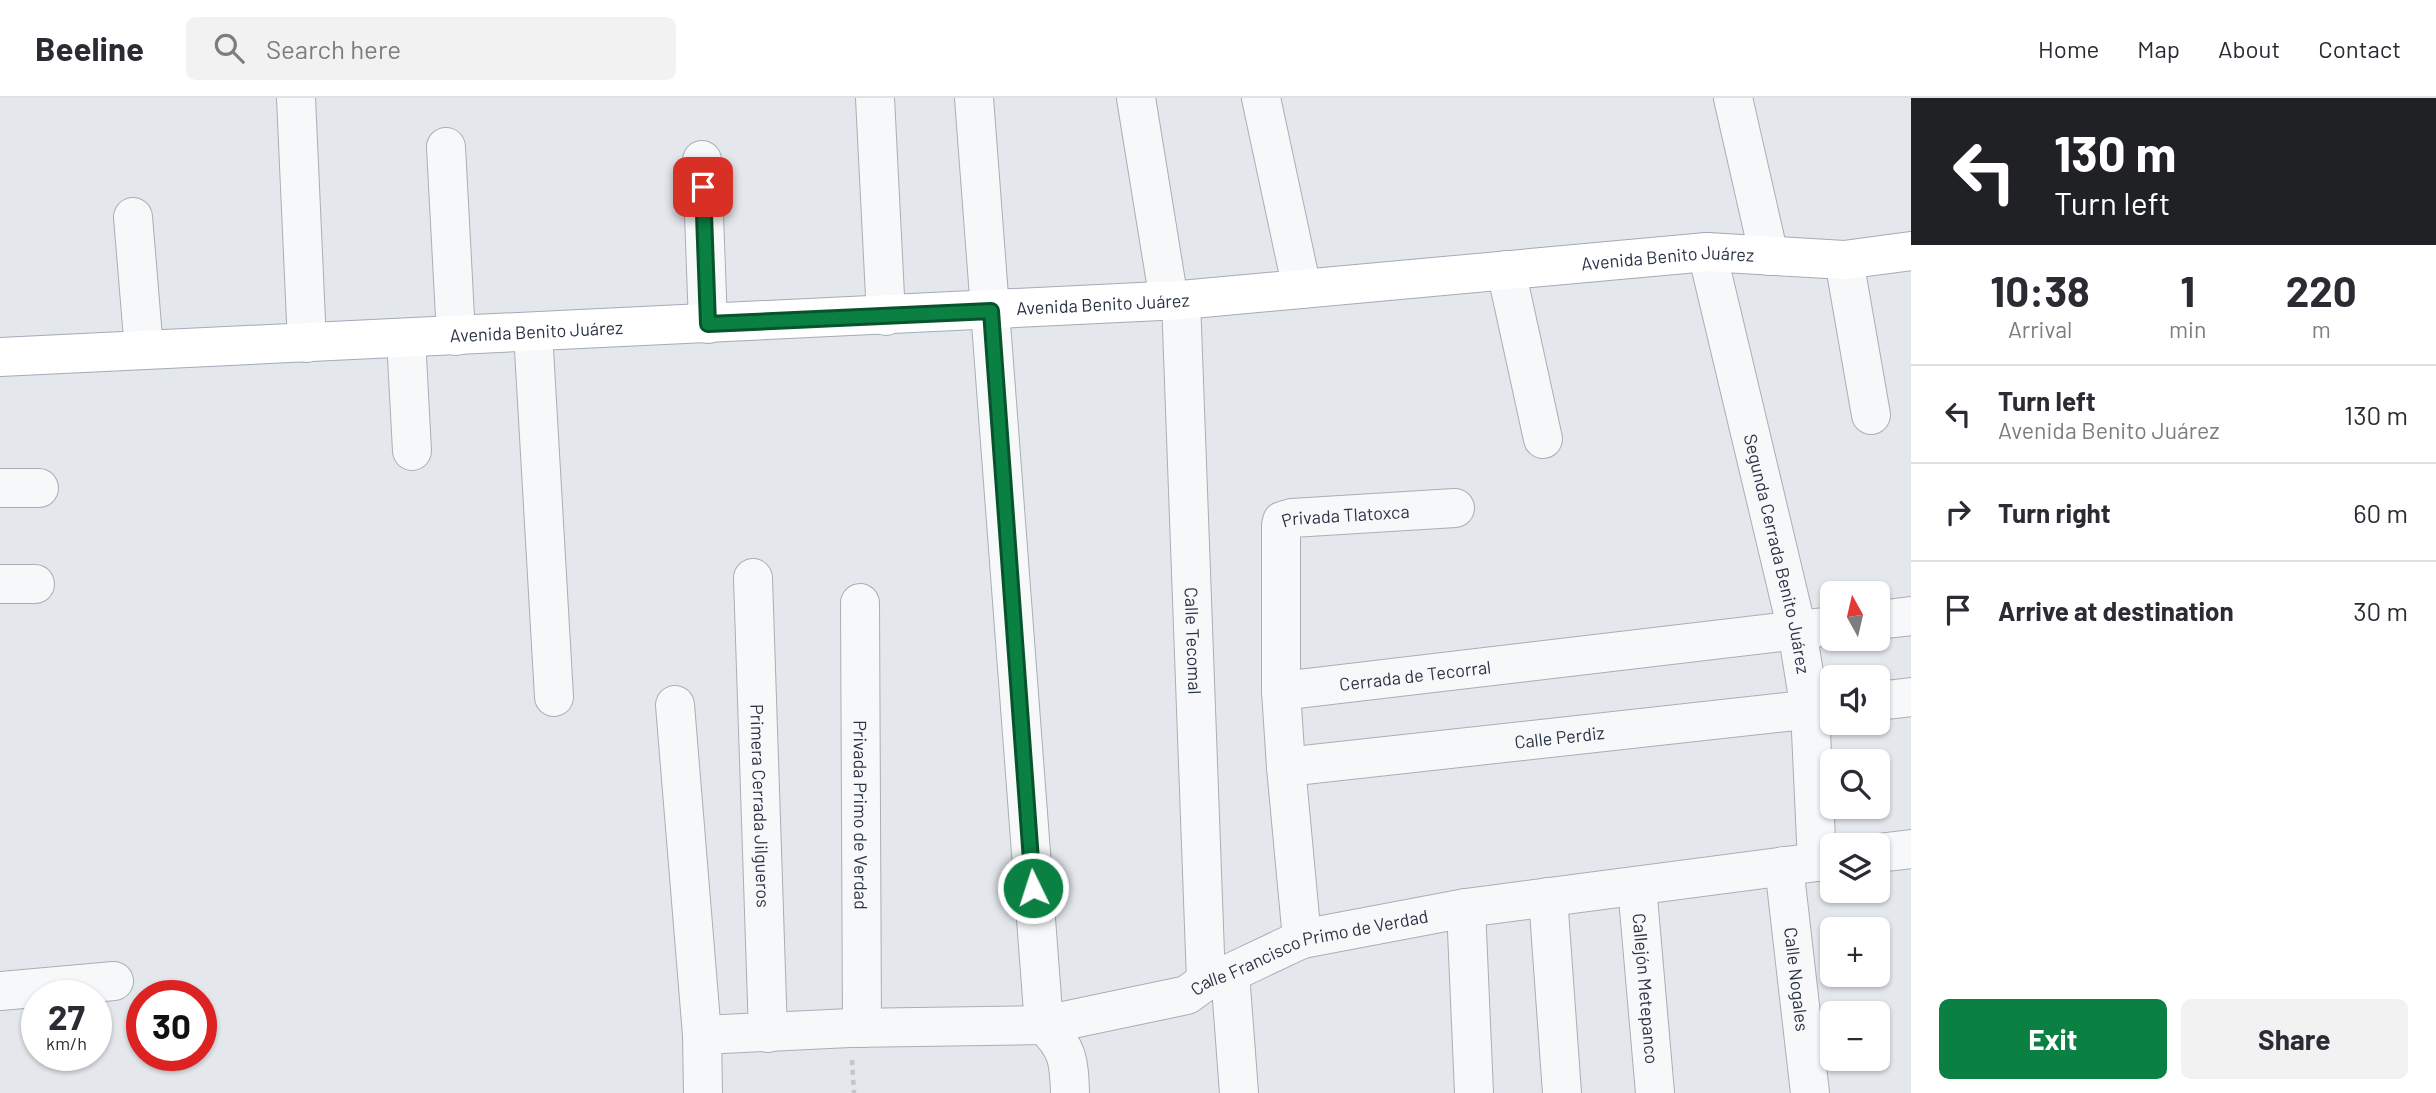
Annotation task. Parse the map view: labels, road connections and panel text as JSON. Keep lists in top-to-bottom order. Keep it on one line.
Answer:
{"streets":{"main road":["Avenida Benito Juárez"],"street":["Privada Tlatoxca","Segunda Cerrada Benito Juárez","Calle Tecomal","Cerrada de Tecorral","Calle Perdiz","Primera Cerrada Jilgueros","Privada Primo de Verdad","Calle Francisco Primo de Verdad","Calle Nogales","Callejón Metepanco"]},"crossings":[["Avenida Benito Juárez","Segunda Cerrada Benito Juárez"],["Avenida Benito Juárez","Calle Tecomal"],["Privada Tlatoxca","Cerrada de Tecorral"],["Segunda Cerrada Benito Juárez","Cerrada de Tecorral"],["Segunda Cerrada Benito Juárez","Calle Francisco Primo de Verdad"],["Segunda Cerrada Benito Juárez","Calle Nogales"],["Calle Tecomal","Calle Francisco Primo de Verdad"],["Primera Cerrada Jilgueros","Calle Francisco Primo de Verdad"],["Privada Primo de Verdad","Calle Francisco Primo de Verdad"],["Calle Francisco Primo de Verdad","Calle Nogales"],["Calle Francisco Primo de Verdad","Callejón Metepanco"]],"north":"top","page":{"header":"Beeline","search":"Search here","nav":["Home","Map","About","Contact"],"turn":["130 m","Turn left"],"eta":["10:38","Arrival","1","min","220","m"],"list":[{"name":"Turn left","note":"Avenida Benito Juárez","value":"130 m"},{"name":"Turn right","value":"60 m"},{"name":"Arrive at destination","value":"30 m"}],"map_buttons":["+","−"],"speed":"27 km/h","limit":"30","buttons":["Exit","Share"]}}
